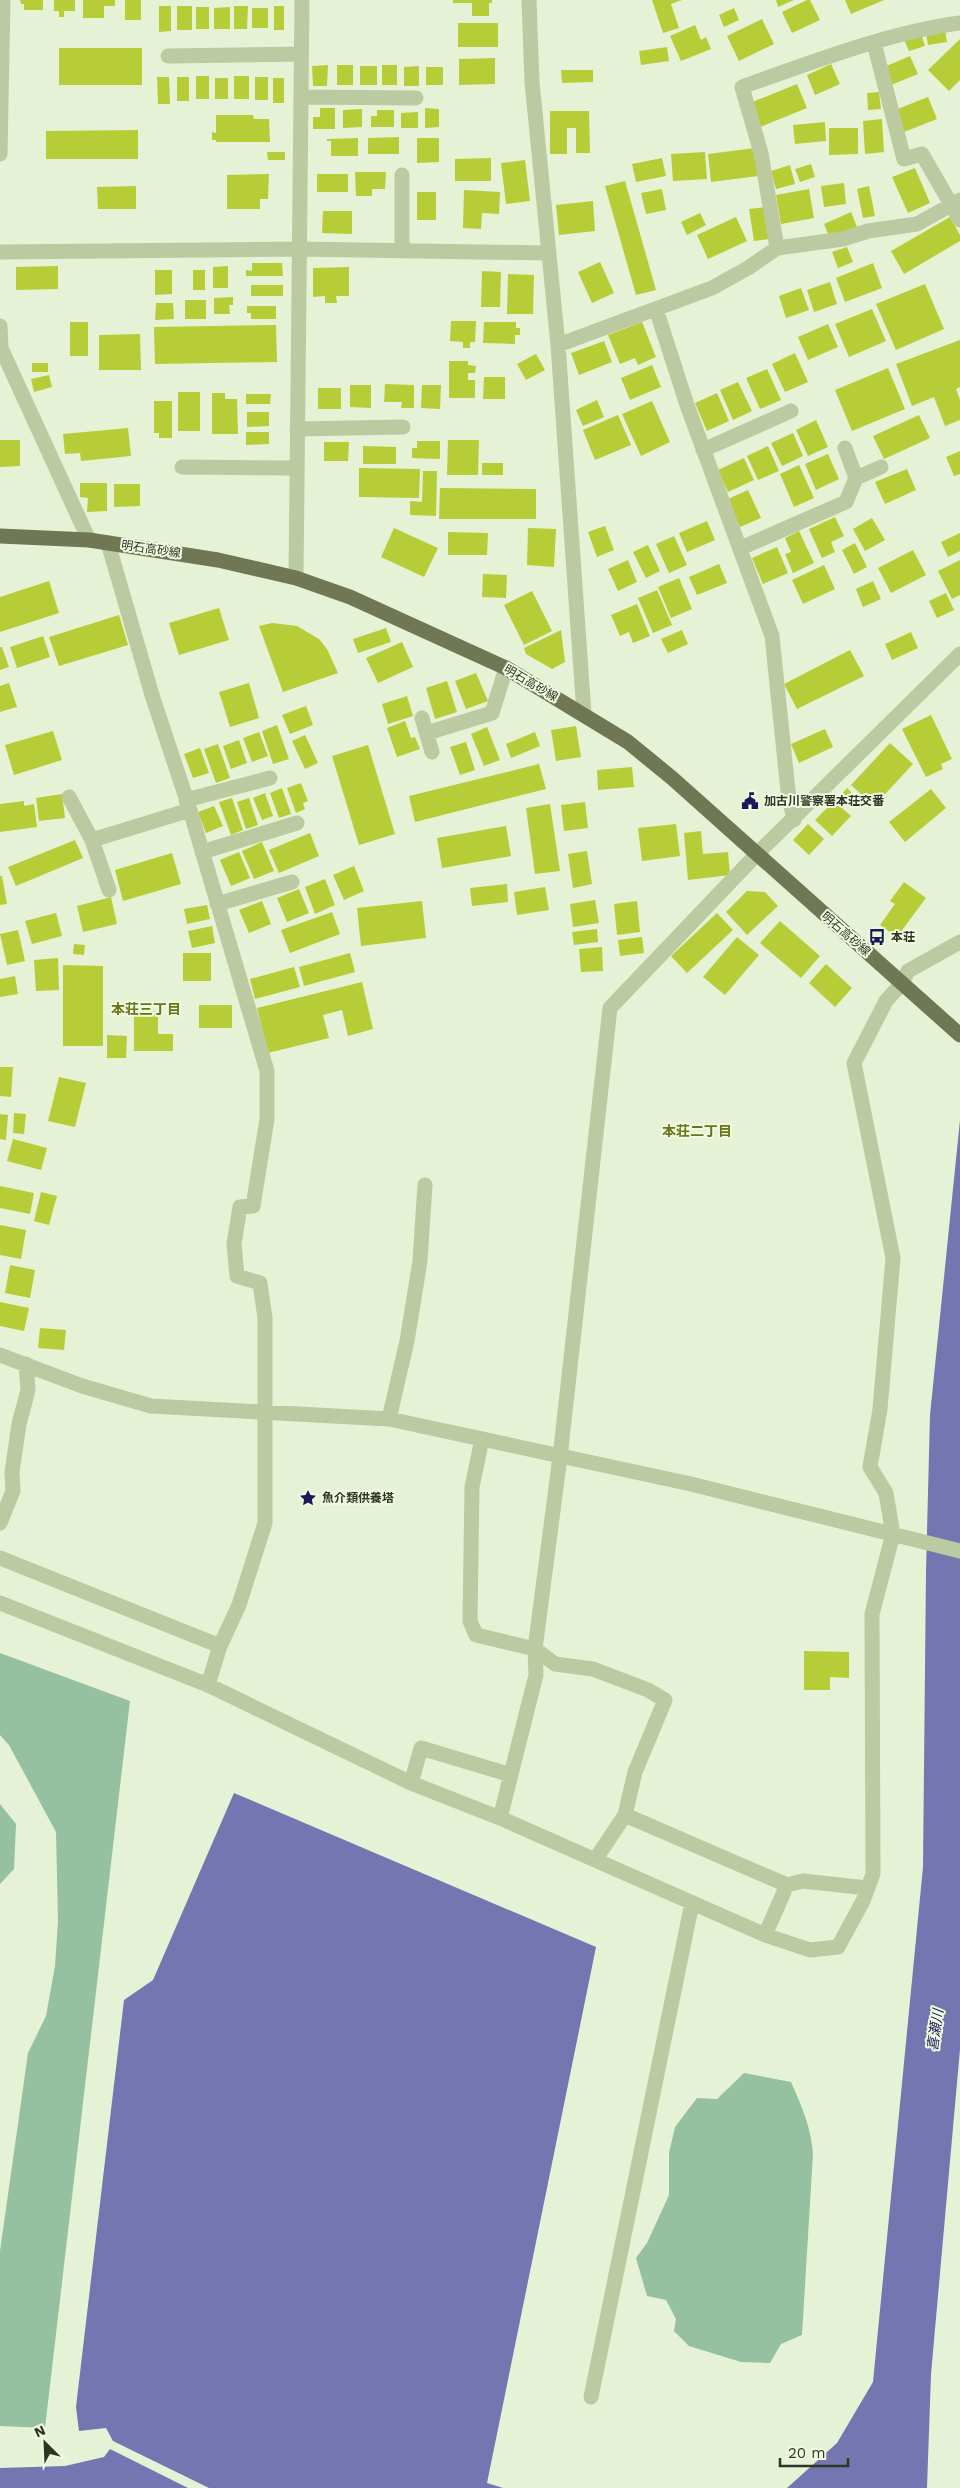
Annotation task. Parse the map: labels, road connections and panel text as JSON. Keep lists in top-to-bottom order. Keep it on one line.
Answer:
{"streets":{"main road":["明石高砂線"]},"districts":["本荘三丁目","本荘二丁目"],"water":["喜瀬川"],"places":{"public building":["加古川警察署本荘交番"],"bus stop":["本荘"],"place":["魚介類供養塔"]},"scale_bar":"20 m","north":"top left"}
